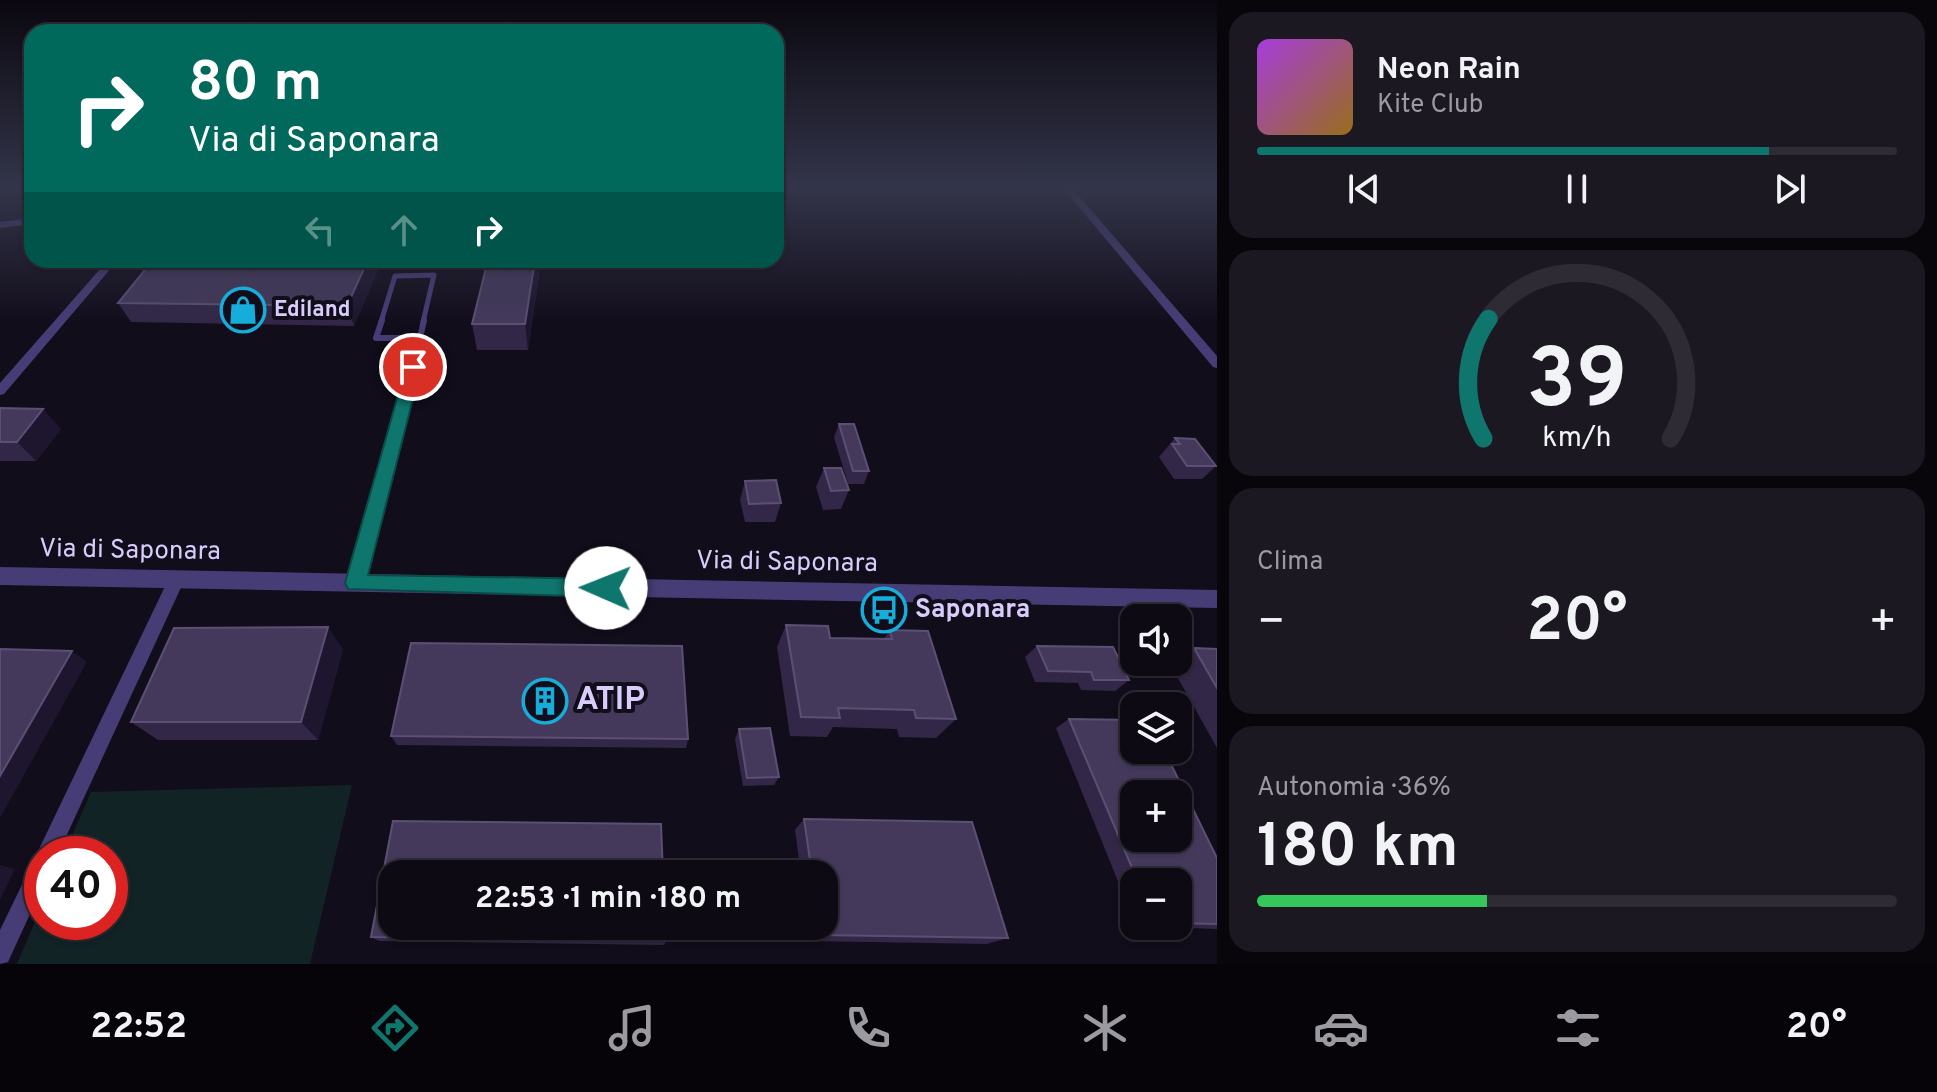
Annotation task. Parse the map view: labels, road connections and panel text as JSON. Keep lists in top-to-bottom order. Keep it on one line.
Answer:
{"streets":{"street":["Via di Saponara"]},"places":{"shop":["Ediland"],"bus stop":["Saponara"],"building":["ATIP"]},"page":{"turn":["80 m","Via di Saponara"],"song":["Neon Rain","Kite Club"],"tile":["Clima",["Autonomia · 36%","180 km"]],"heat":["−","20°","+"],"map_buttons":["+","−"],"limit":"40","trip":"22:53 · 1 min · 180 m","tabs":["22:52","20°"],"gauge":["39","km/h"]}}
